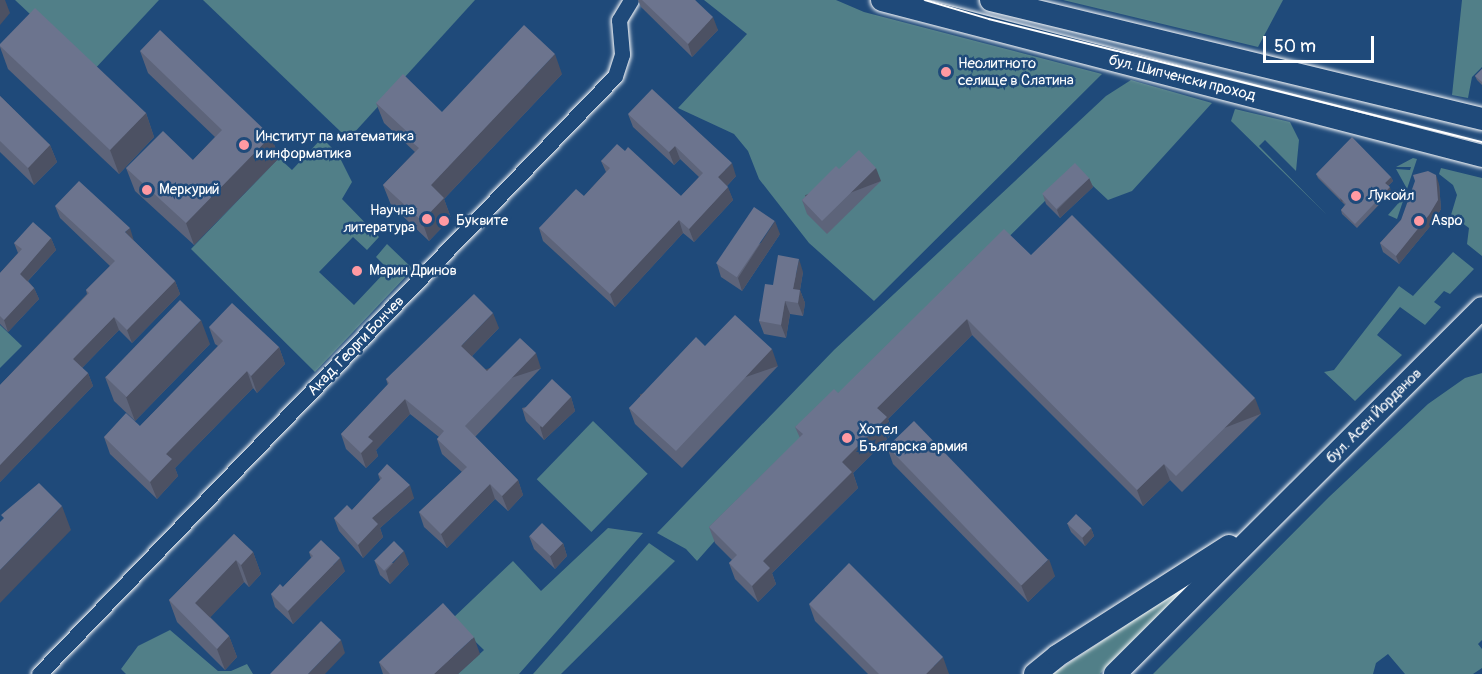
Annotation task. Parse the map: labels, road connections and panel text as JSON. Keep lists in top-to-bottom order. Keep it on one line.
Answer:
{"streets":{"main road":["бул. Шипченски проход","бул. Асен Йорданов"],"street":["Акад. Георги Бончев"]},"places":["Неолитното селище в Слатина","Институт па математика и информатика","Меркурий","Лукойл","Научна литература","Буквите","Aspo","Марин Дринов","Хотел Българска армия"],"scale_bar":"50 m"}
